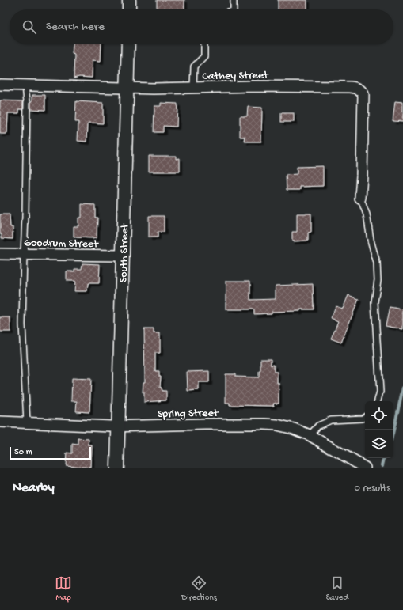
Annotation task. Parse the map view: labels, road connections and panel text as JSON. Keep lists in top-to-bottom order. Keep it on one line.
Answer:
{"streets":{"street":["Cathey Street","Goodrum Street","South Street","Spring Street"]},"crossings":[["Cathey Street","South Street"],["Goodrum Street","South Street"],["South Street","Spring Street"]],"scale_bar":"50 m","page":{"search":"Search here","scale":"50 m","heading":["Nearby","0 results"],"nav":["Map","Directions","Saved"]}}
